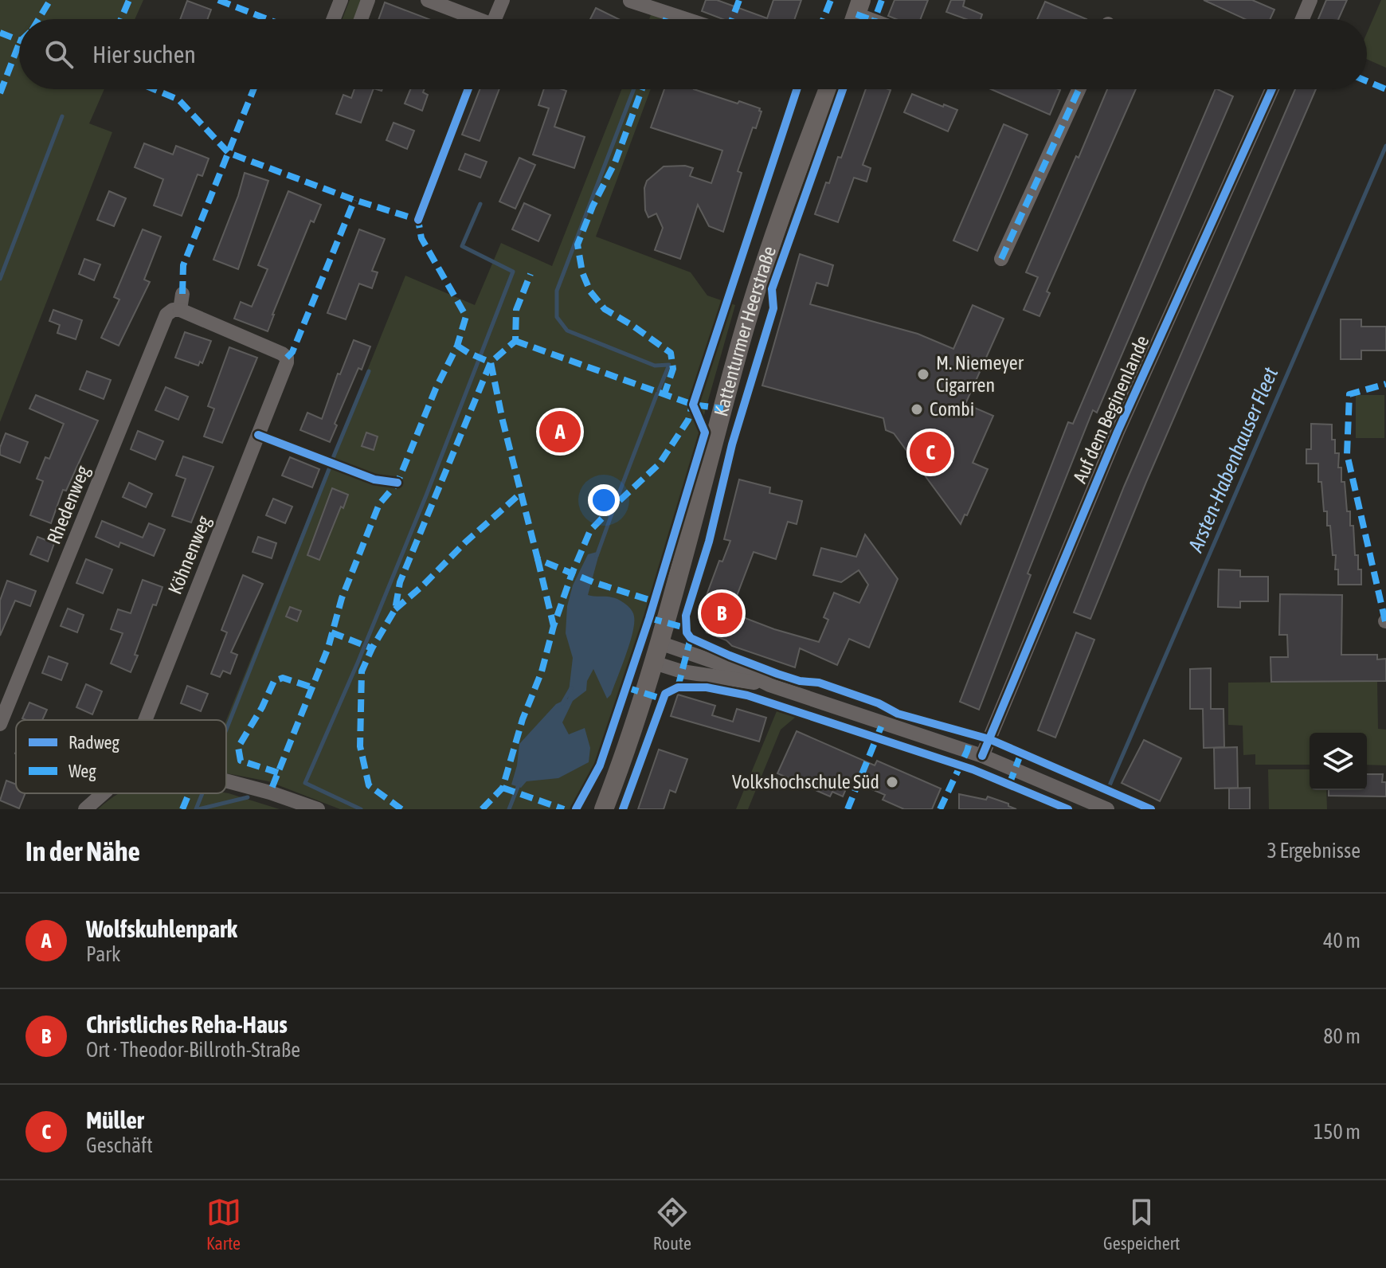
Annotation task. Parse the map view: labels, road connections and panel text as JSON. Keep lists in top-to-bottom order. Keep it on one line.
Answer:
{"streets":{"main road":["Kattenturmer Heerstraße"],"street":["Auf dem Beginenlande","Rhedenweg","Köhnenweg"]},"crossings":[["Rhedenweg","Köhnenweg"]],"water":["Arsten-Habenhauser Fleet"],"places":["M. Niemeyer Cigarren","Combi","Volkshochschule Süd"],"legend":["Radweg","Weg"],"page":{"search":"Hier suchen","pins":["A","C","B"],"heading":["In der Nähe","3 Ergebnisse"],"list":[{"mark":"A","name":"Wolfskuhlenpark","note":"Park","value":"40 m"},{"mark":"B","name":"Christliches Reha-Haus","note":"Ort · Theodor-Billroth-Straße","value":"80 m"},{"mark":"C","name":"Müller","note":"Geschäft","value":"150 m"}],"nav":["Karte","Route","Gespeichert"]}}
